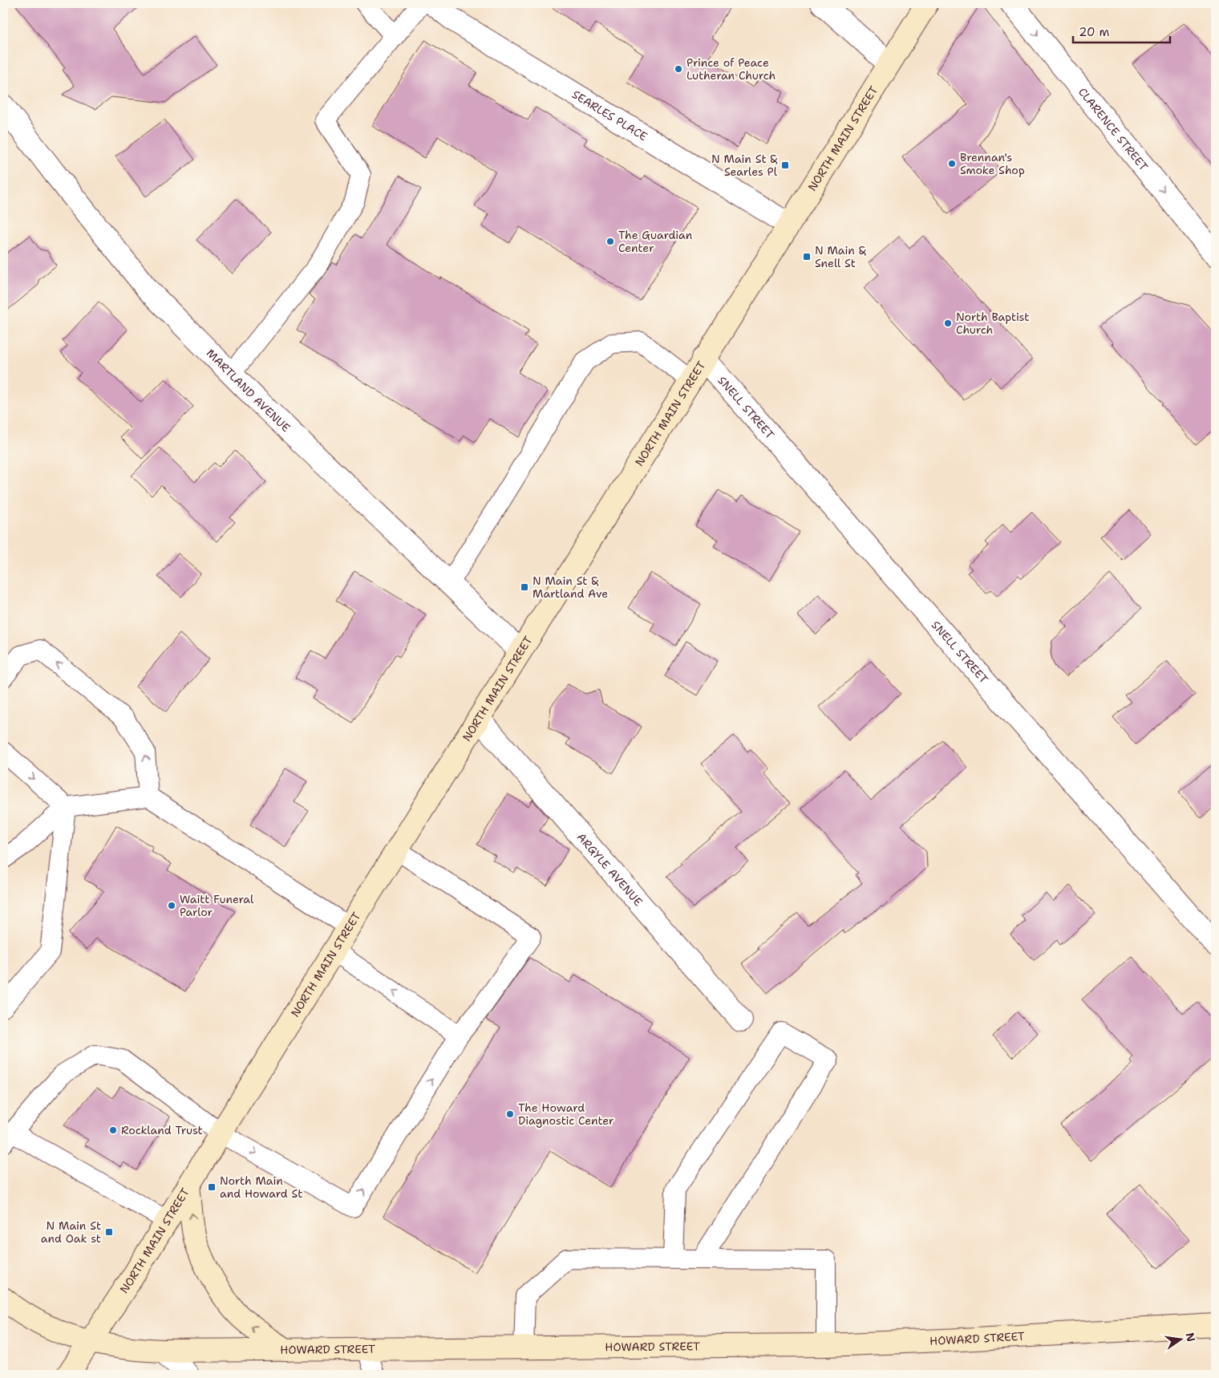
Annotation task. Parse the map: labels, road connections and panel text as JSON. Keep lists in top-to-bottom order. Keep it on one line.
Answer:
{"streets":{"main road":["NORTH MAIN STREET","HOWARD STREET"],"street":["SEARLES PLACE","CLARENCE STREET","MARTLAND AVENUE","SNELL STREET","ARGYLE AVENUE"]},"crossings":[["SEARLES PLACE","NORTH MAIN STREET"],["NORTH MAIN STREET","MARTLAND AVENUE"],["NORTH MAIN STREET","SNELL STREET"],["NORTH MAIN STREET","ARGYLE AVENUE"],["NORTH MAIN STREET","HOWARD STREET"]],"one_way":["CLARENCE STREET"],"places":{"other":["Prince of Peace Lutheran Church","Brennan's Smoke Shop","The Guardian Center","North Baptist Church","Waitt Funeral Parlor","The Howard Diagnostic Center","Rockland Trust"],"transit":["N Main St & Searles Pl","N Main & Snell St","N Main St & Martland Ave","North Main and Howard St","N Main St and Oak st"]},"scale_bar":"20 m","north":"right"}
